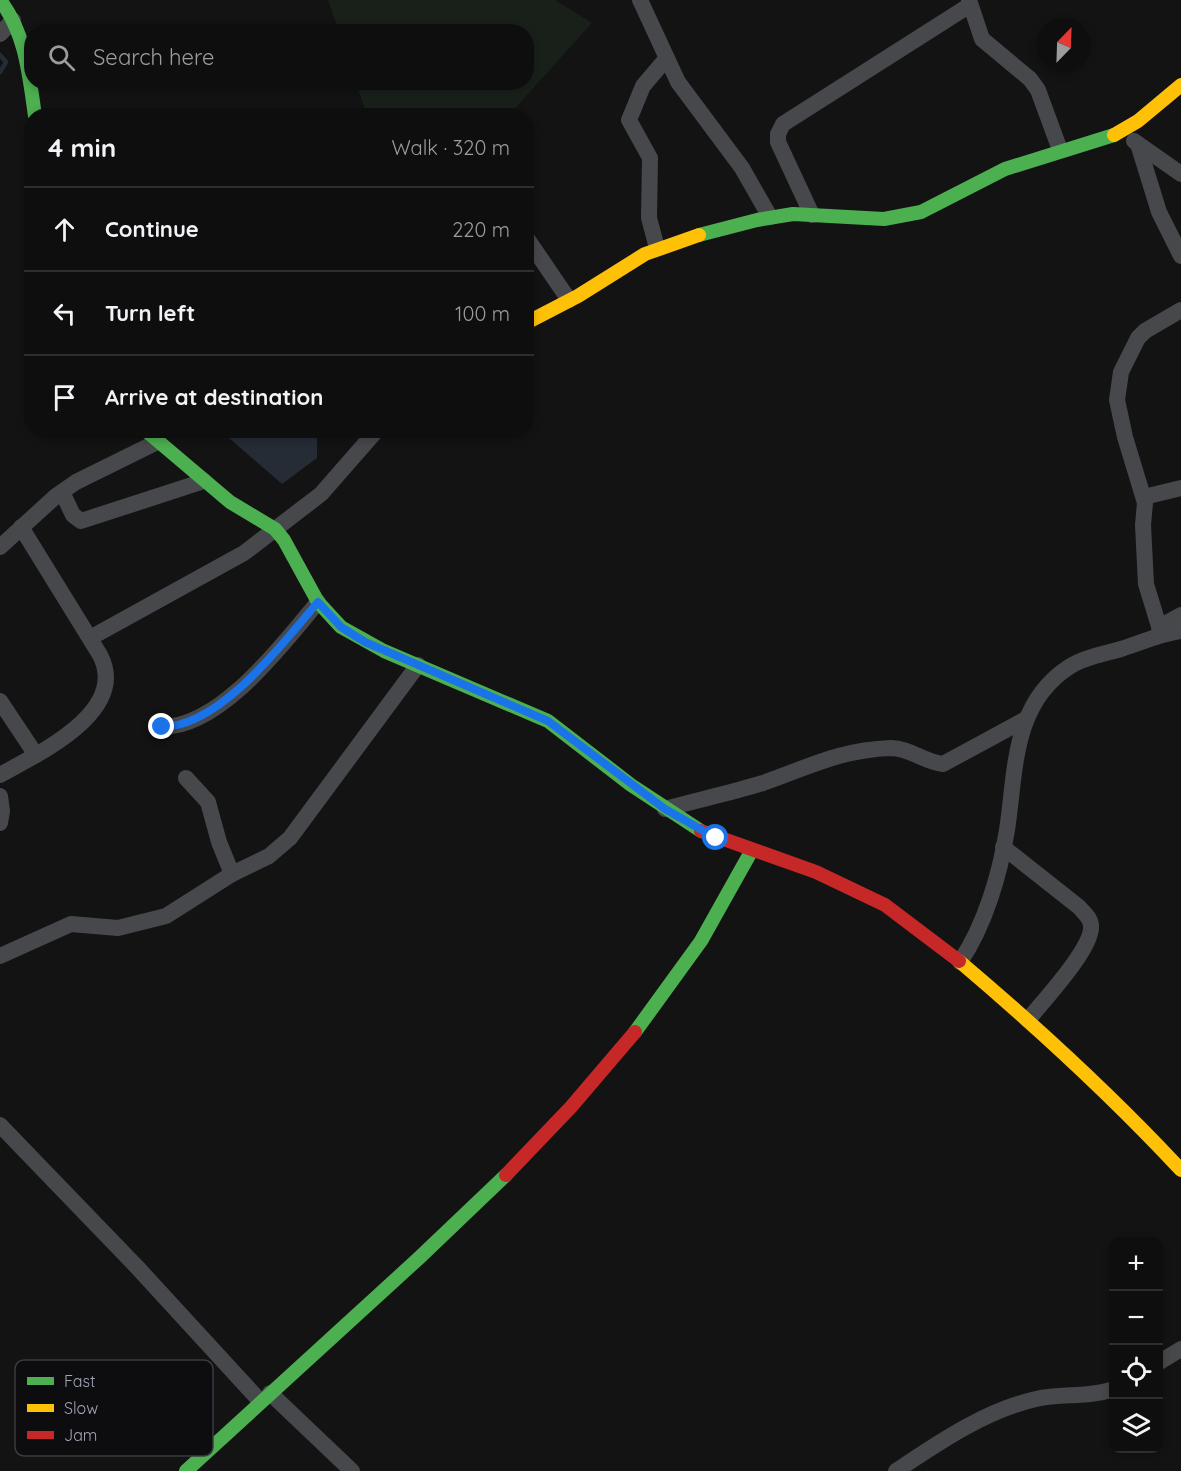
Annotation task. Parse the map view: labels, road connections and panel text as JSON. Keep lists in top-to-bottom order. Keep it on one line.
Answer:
{"legend":["Fast","Slow","Jam"],"north":"top right","page":{"search":"Search here","heading":["4 min","Walk · 320 m"],"list":[["Continue","220 m"],["Turn left","100 m"],"Arrive at destination"],"map_buttons":["+","−"]}}
